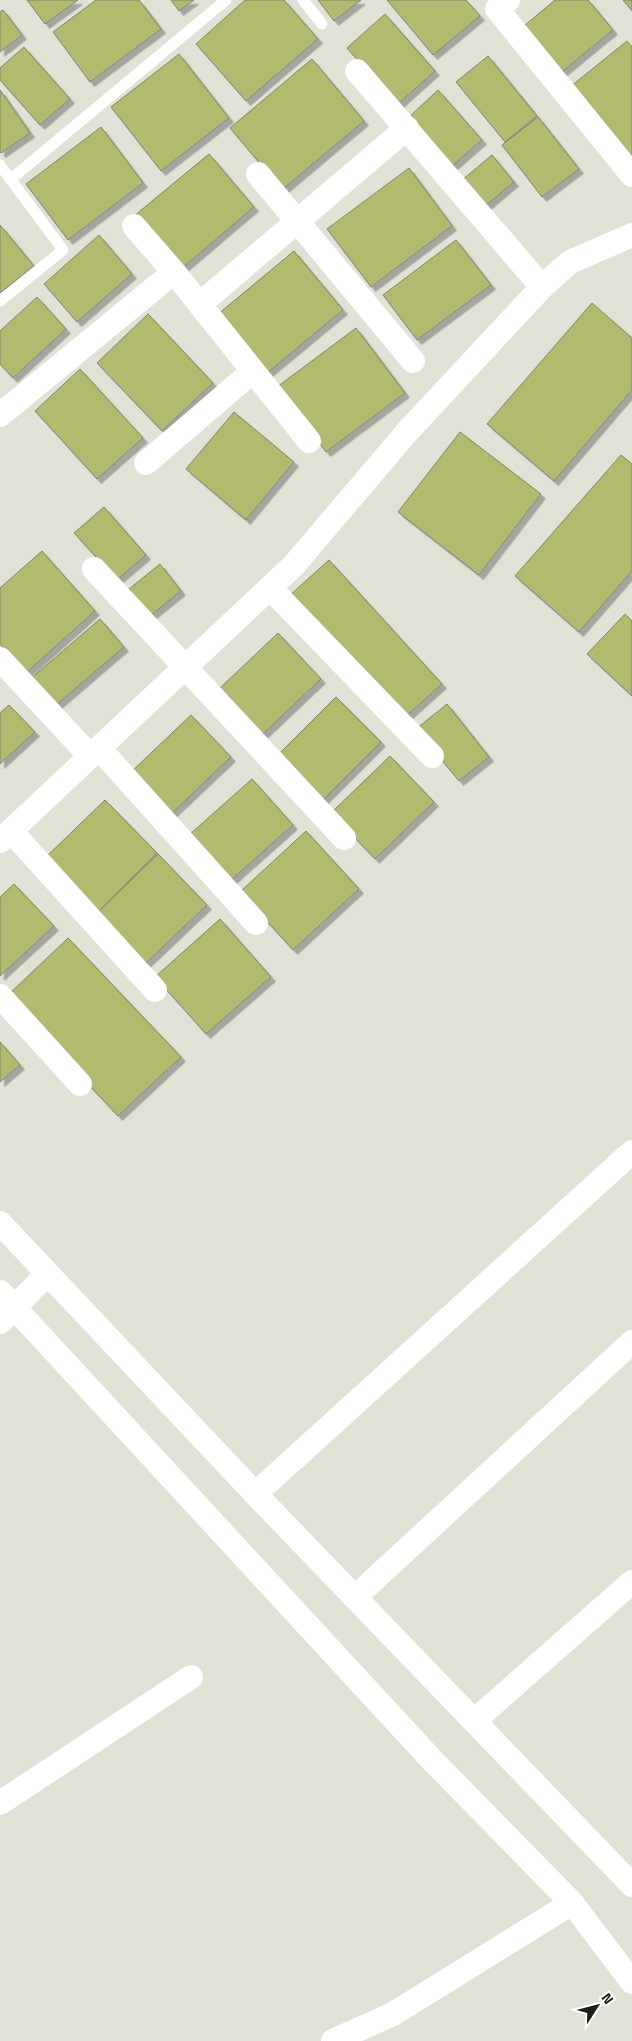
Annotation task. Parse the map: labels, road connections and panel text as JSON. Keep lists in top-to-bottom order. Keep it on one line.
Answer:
{"north":"top right"}
